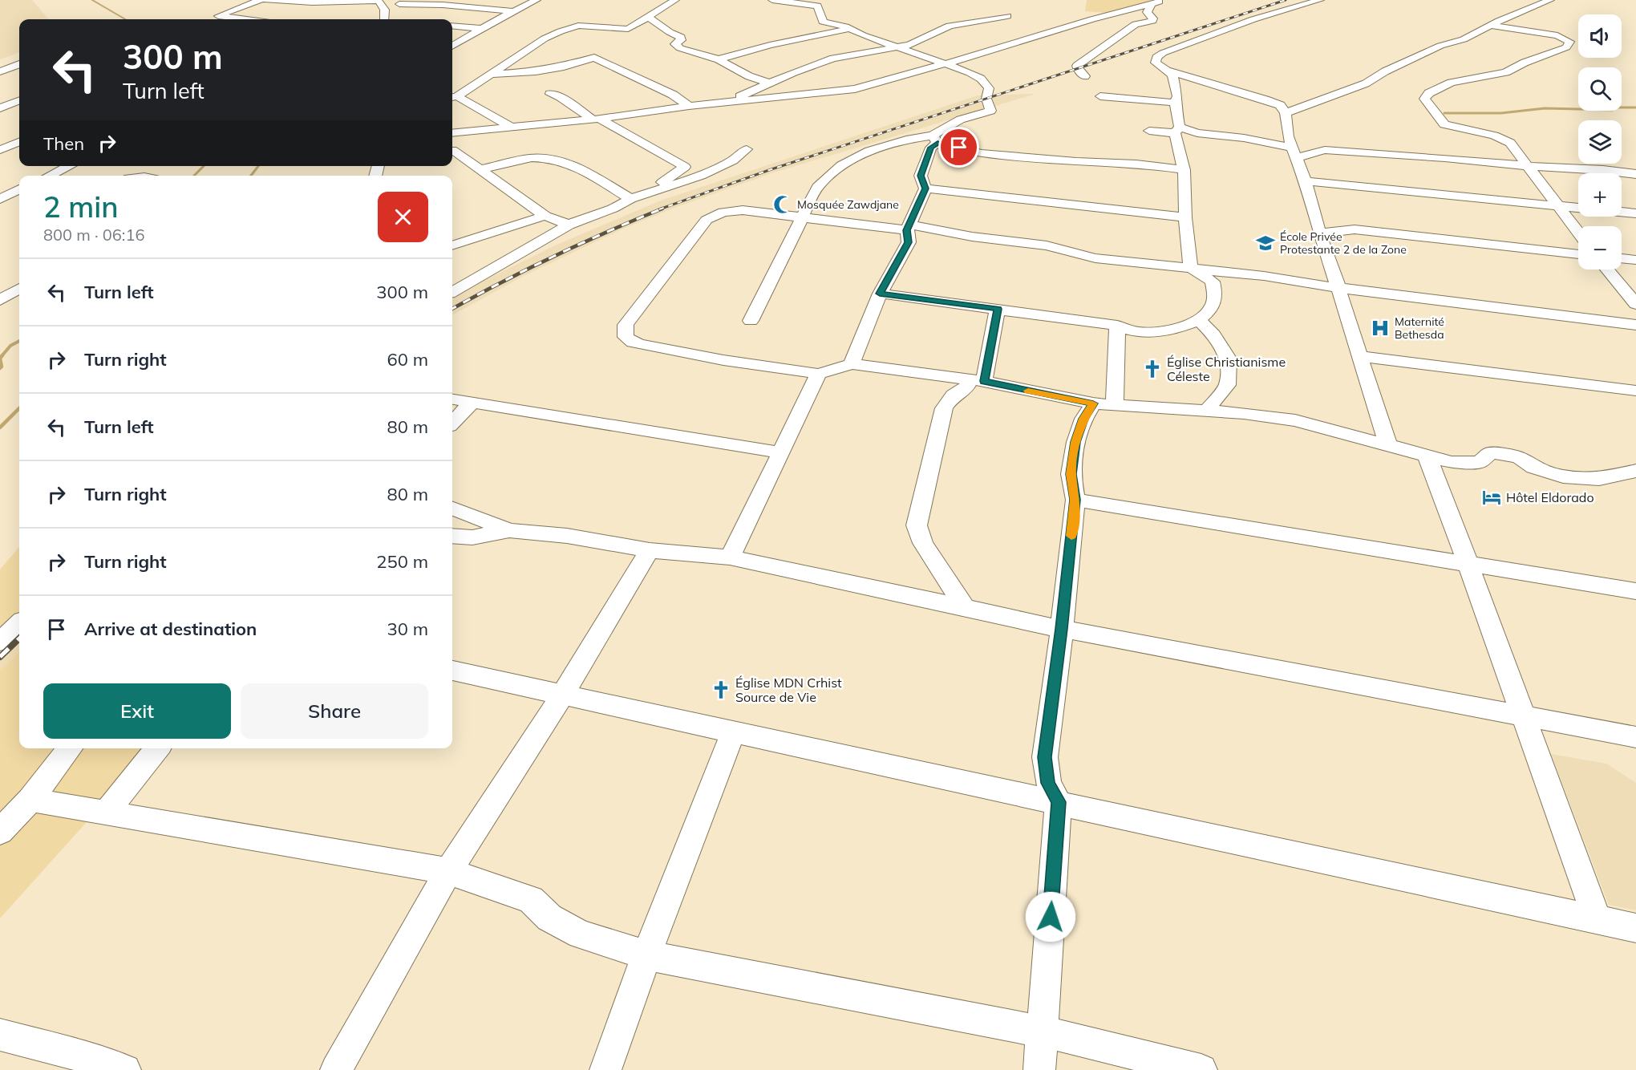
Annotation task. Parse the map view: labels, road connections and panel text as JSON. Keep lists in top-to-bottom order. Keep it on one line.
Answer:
{"places":{"mosque":["Mosquée Zawdjane"],"school or university":["École Privée Protestante 2 de la Zone"],"hospital":["Maternité Bethesda"],"church":["Église Christianisme Céleste","Église MDN Crhist Source de Vie"],"hotel":["Hôtel Eldorado"]},"page":{"map_buttons":["+","−"],"turn":["300 m","Turn left"],"then":"Then","heading":["2 min","800 m · 06:16"],"list":[{"name":"Turn left","value":"300 m"},{"name":"Turn right","value":"60 m"},{"name":"Turn left","value":"80 m"},{"name":"Turn right","value":"80 m"},{"name":"Turn right","value":"250 m"},{"name":"Arrive at destination","value":"30 m"}],"buttons":["Exit","Share"]}}
